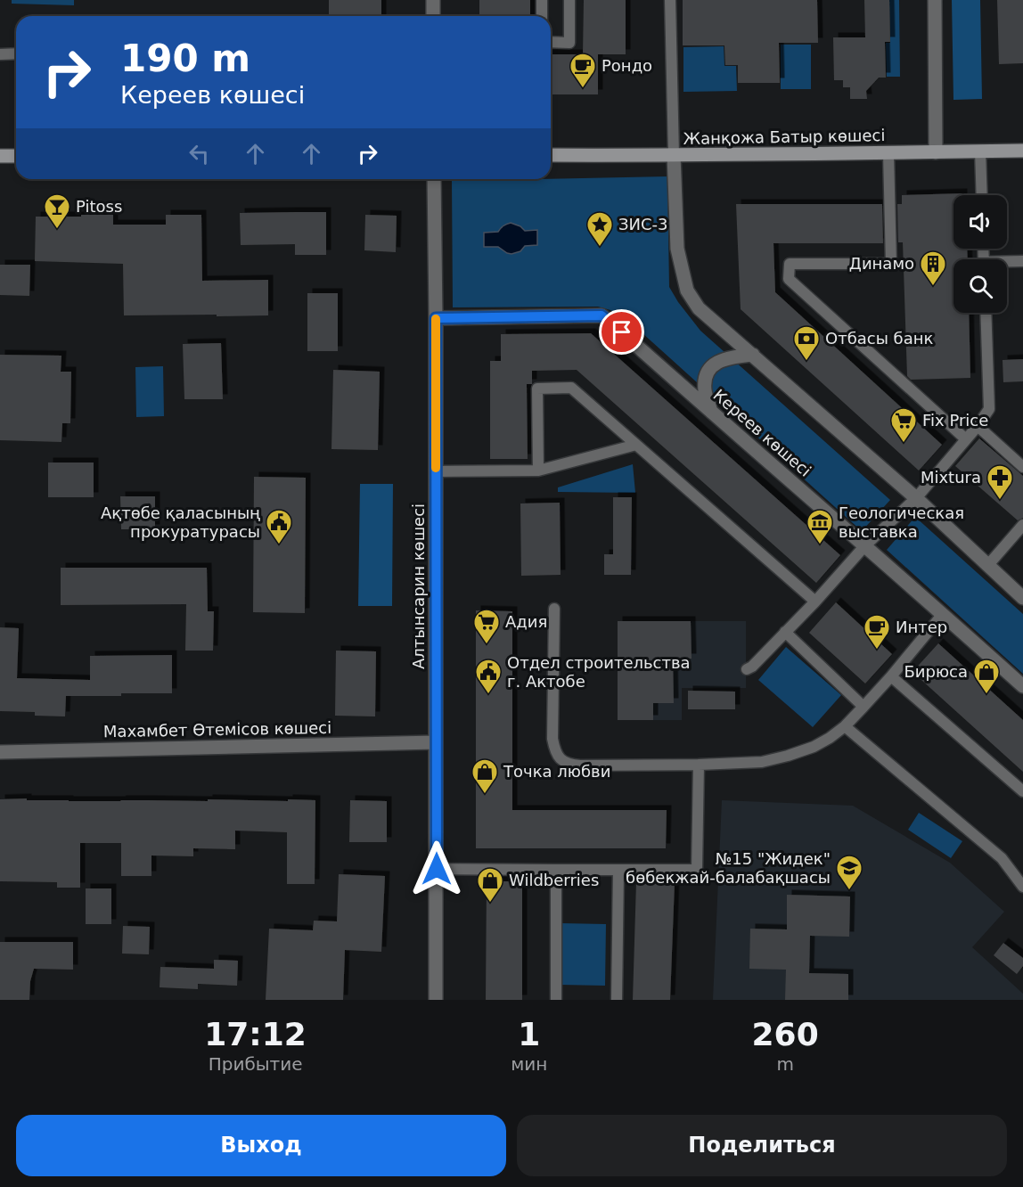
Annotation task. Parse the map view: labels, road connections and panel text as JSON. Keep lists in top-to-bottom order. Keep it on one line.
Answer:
{"streets":{"street":["Жанқожа Батыр көшесі","Кереев көшесі","Алтынсарин көшесі","Махамбет Өтемісов көшесі"]},"crossings":[["Кереев көшесі","Алтынсарин көшесі"],["Алтынсарин көшесі","Махамбет Өтемісов көшесі"]],"places":{"cafe":["Рондо","Интер"],"bar":["Pitoss"],"place":["ЗИС-3"],"building":["Динамо"],"bank":["Отбасы банк"],"supermarket":["Fix Price","Адия"],"pharmacy":["Mixtura"],"public building":["Ақтөбе қаласының прокуратурасы","Отдел строительства г. Актобе"],"museum":["Геологическая выставка"],"shop":["Бирюса","Точка любви","Wildberries"],"school or university":["№15 \"Жидек\" бөбекжай-балабақшасы"]},"page":{"turn":["190 m","Кереев көшесі"],"eta":["17:12","Прибытие","1","мин","260","m"],"buttons":["Выход","Поделиться"]}}
